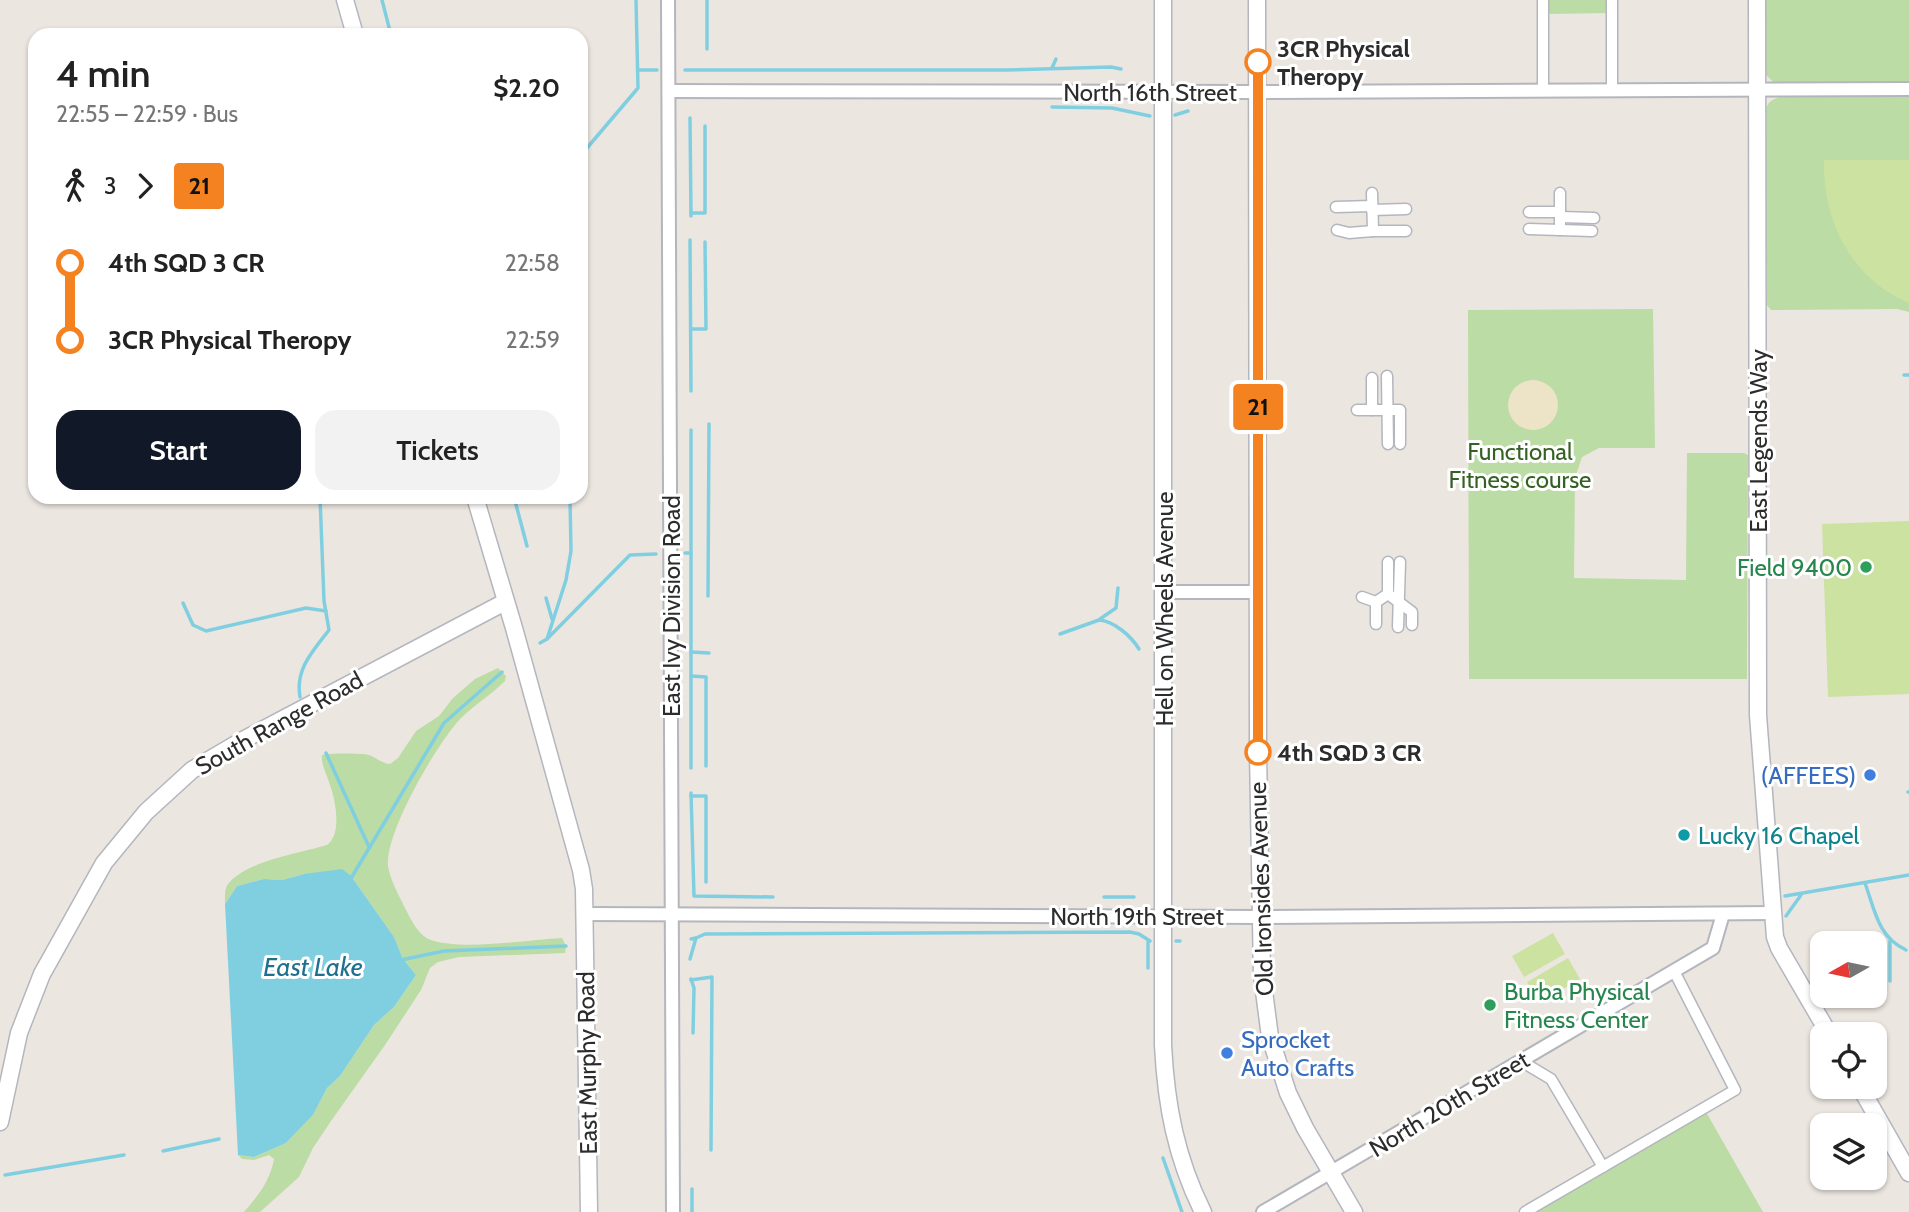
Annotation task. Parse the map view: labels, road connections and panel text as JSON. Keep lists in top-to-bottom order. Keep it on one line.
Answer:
{"streets":{"street":["North 16th Street","East Legends Way","East Ivy Division Road","Hell on Wheels Avenue","South Range Road","Old Ironsides Avenue","North 19th Street","East Murphy Road","North 20th Street"]},"crossings":[["North 16th Street","East Legends Way"],["North 16th Street","East Ivy Division Road"],["North 16th Street","Hell on Wheels Avenue"],["North 16th Street","Old Ironsides Avenue"],["East Legends Way","North 19th Street"],["East Ivy Division Road","North 19th Street"],["Hell on Wheels Avenue","North 19th Street"],["South Range Road","East Murphy Road"],["Old Ironsides Avenue","North 19th Street"],["Old Ironsides Avenue","North 20th Street"],["North 19th Street","East Murphy Road"],["North 19th Street","North 20th Street"]],"water":["East Lake"],"parks":["Functional Fitness course"],"places":["3CR Physical Theropy","Field 9400","4th SQD 3 CR","(AFFEES)","Lucky 16 Chapel","Burba Physical Fitness Center","Sprocket Auto Crafts"],"lines":["bus line 21"],"north":"left","page":{"on_map":"21","heading":["4 min","22:55 – 22:59 · Bus","$2.20"],"legs":["3","21"],"list":[{"name":"4th SQD 3 CR","value":"22:58"},{"name":"3CR Physical Theropy","value":"22:59"}],"buttons":["Start","Tickets"]}}
